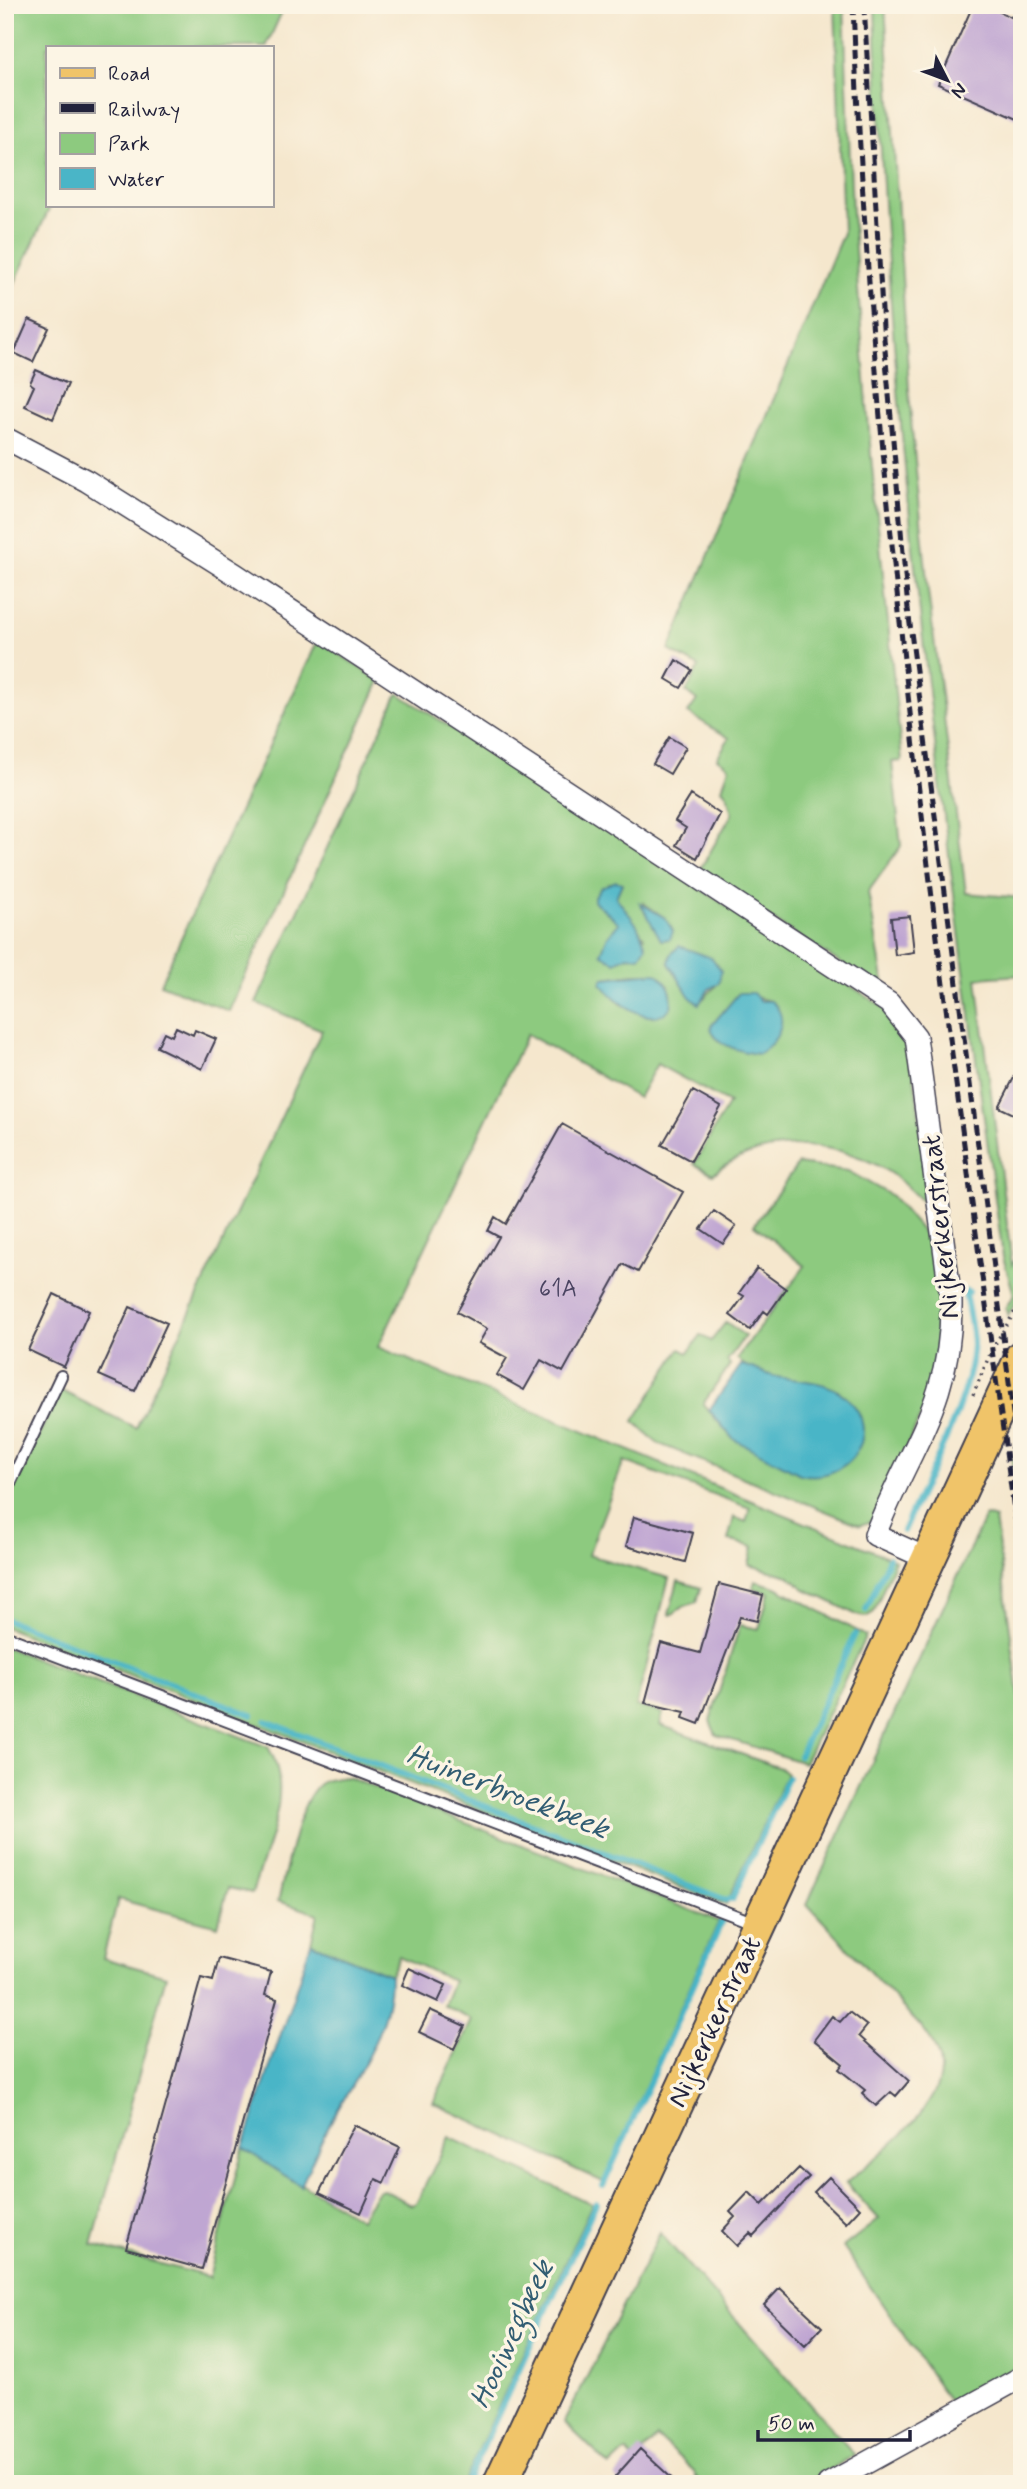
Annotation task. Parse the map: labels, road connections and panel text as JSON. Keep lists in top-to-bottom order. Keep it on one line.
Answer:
{"streets":{"main road":["Nijkerkerstraat"]},"water":["Huinerbroekbeek","Hooiwegbeek"],"house_numbers":["61A"],"legend":["Road","Railway","Park","Water"],"scale_bar":"50 m","north":"bottom right"}
